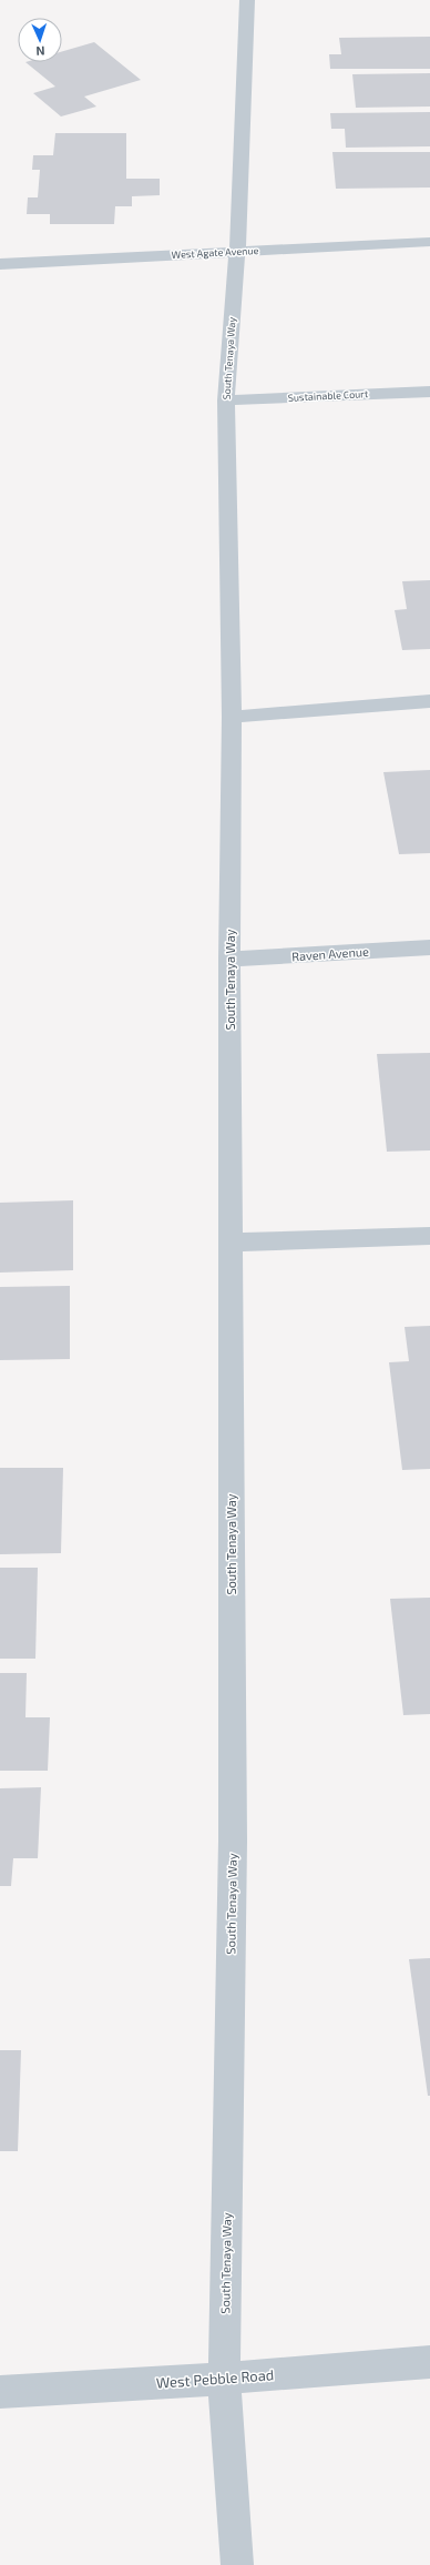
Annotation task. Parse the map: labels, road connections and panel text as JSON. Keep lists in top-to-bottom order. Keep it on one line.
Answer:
{"streets":{"street":["West Agate Avenue","South Tenaya Way","Sustainable Court","Raven Avenue","West Pebble Road"]},"crossings":[["West Agate Avenue","South Tenaya Way"],["South Tenaya Way","Sustainable Court"],["South Tenaya Way","Raven Avenue"],["South Tenaya Way","West Pebble Road"]],"north":"bottom"}
